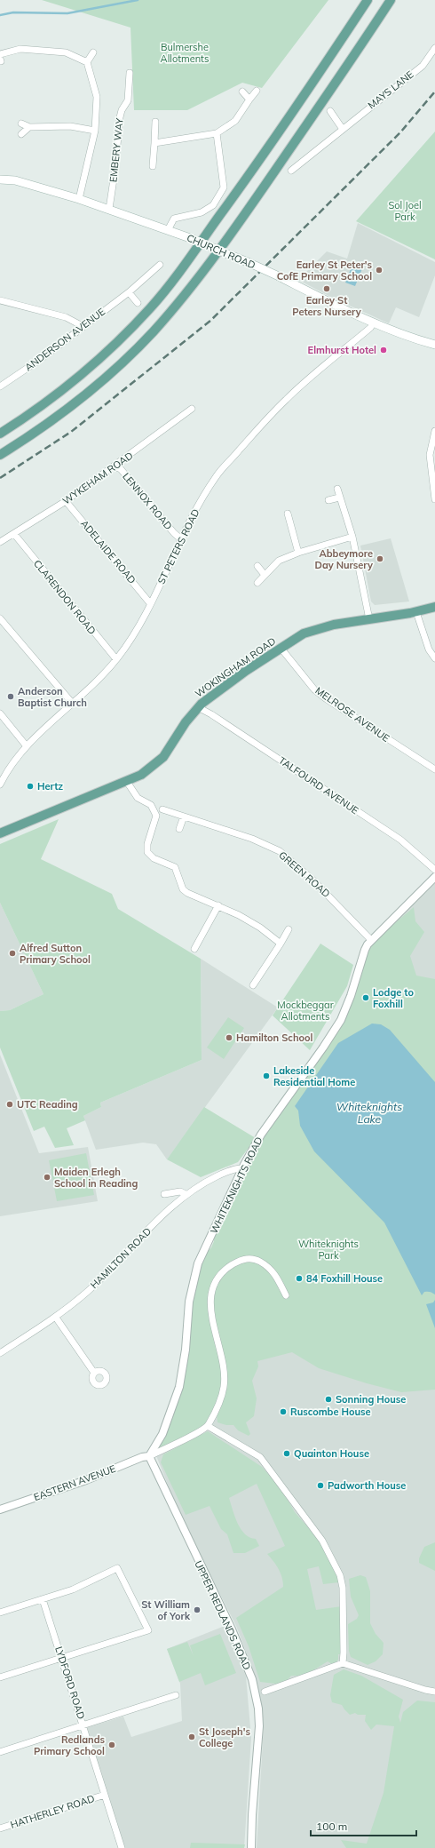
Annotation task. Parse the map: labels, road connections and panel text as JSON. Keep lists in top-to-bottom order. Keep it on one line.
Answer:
{"streets":{"main road":["CHURCH ROAD","WOKINGHAM ROAD"],"street":["MAYS LANE","EMBERY WAY","ANDERSON AVENUE","WYKEHAM ROAD","LENNOX ROAD","ST PETERS ROAD","ADELAIDE ROAD","CLARENDON ROAD","MELROSE AVENUE","TALFOURD AVENUE","GREEN ROAD","WHITEKNIGHTS ROAD","HAMILTON ROAD","EASTERN AVENUE","UPPER REDLANDS ROAD","LYDFORD ROAD","HATHERLEY ROAD"]},"crossings":[["EMBERY WAY","CHURCH ROAD"],["CHURCH ROAD","ST PETERS ROAD"],["WYKEHAM ROAD","LENNOX ROAD"],["WYKEHAM ROAD","ADELAIDE ROAD"],["WYKEHAM ROAD","CLARENDON ROAD"],["LENNOX ROAD","ST PETERS ROAD"],["ST PETERS ROAD","ADELAIDE ROAD"],["ST PETERS ROAD","CLARENDON ROAD"],["WOKINGHAM ROAD","MELROSE AVENUE"],["WOKINGHAM ROAD","TALFOURD AVENUE"],["GREEN ROAD","WHITEKNIGHTS ROAD"],["WHITEKNIGHTS ROAD","HAMILTON ROAD"],["WHITEKNIGHTS ROAD","EASTERN AVENUE"],["WHITEKNIGHTS ROAD","UPPER REDLANDS ROAD"],["EASTERN AVENUE","UPPER REDLANDS ROAD"],["LYDFORD ROAD","HATHERLEY ROAD"]],"water":["Whiteknights Lake"],"parks":["Bulmershe Allotments","Sol Joel Park","Mockbeggar Allotments","Whiteknights Park"],"places":["Earley St Peter's CofE Primary School","Earley St Peters Nursery","Elmhurst Hotel","Abbeymore Day Nursery","Anderson Baptist Church","Hertz","Alfred Sutton Primary School","Lodge to Foxhill","Hamilton School","Lakeside Residential Home","UTC Reading","Maiden Erlegh School in Reading","84 Foxhill House","Sonning House","Ruscombe House","Quainton House","Padworth House","St William of York","St Joseph's College","Redlands Primary School"],"scale_bar":"100 m"}
